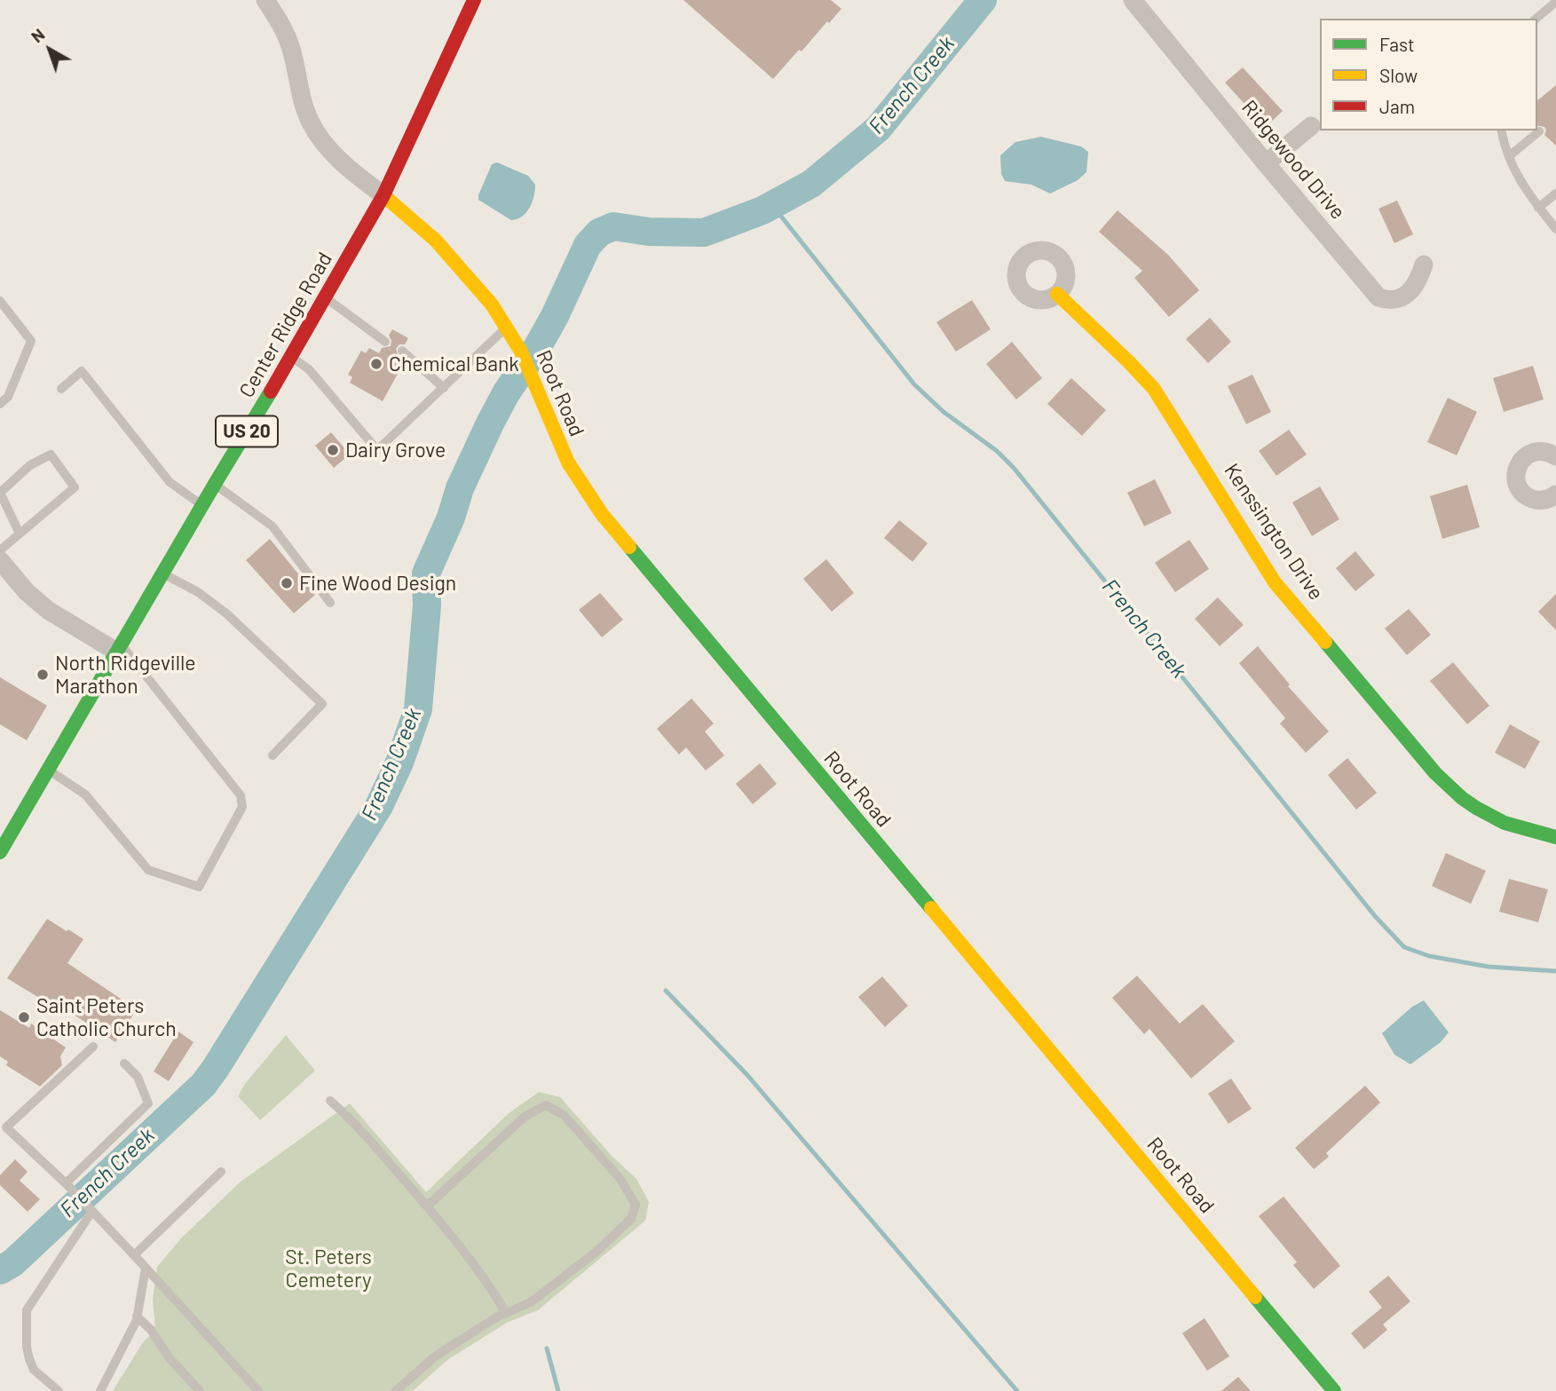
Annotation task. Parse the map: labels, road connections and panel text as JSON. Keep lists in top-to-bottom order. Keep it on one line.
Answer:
{"streets":{"street":["Ridgewood Drive","Center Ridge Road","Root Road","US 20","Kenssington Drive"]},"crossings":[["Center Ridge Road","Root Road"]],"water":["French Creek"],"parks":["St. Peters Cemetery"],"places":["Chemical Bank","Dairy Grove","Fine Wood Design","North Ridgeville Marathon","Saint Peters Catholic Church"],"legend":["Fast","Slow","Jam"],"north":"top left"}
